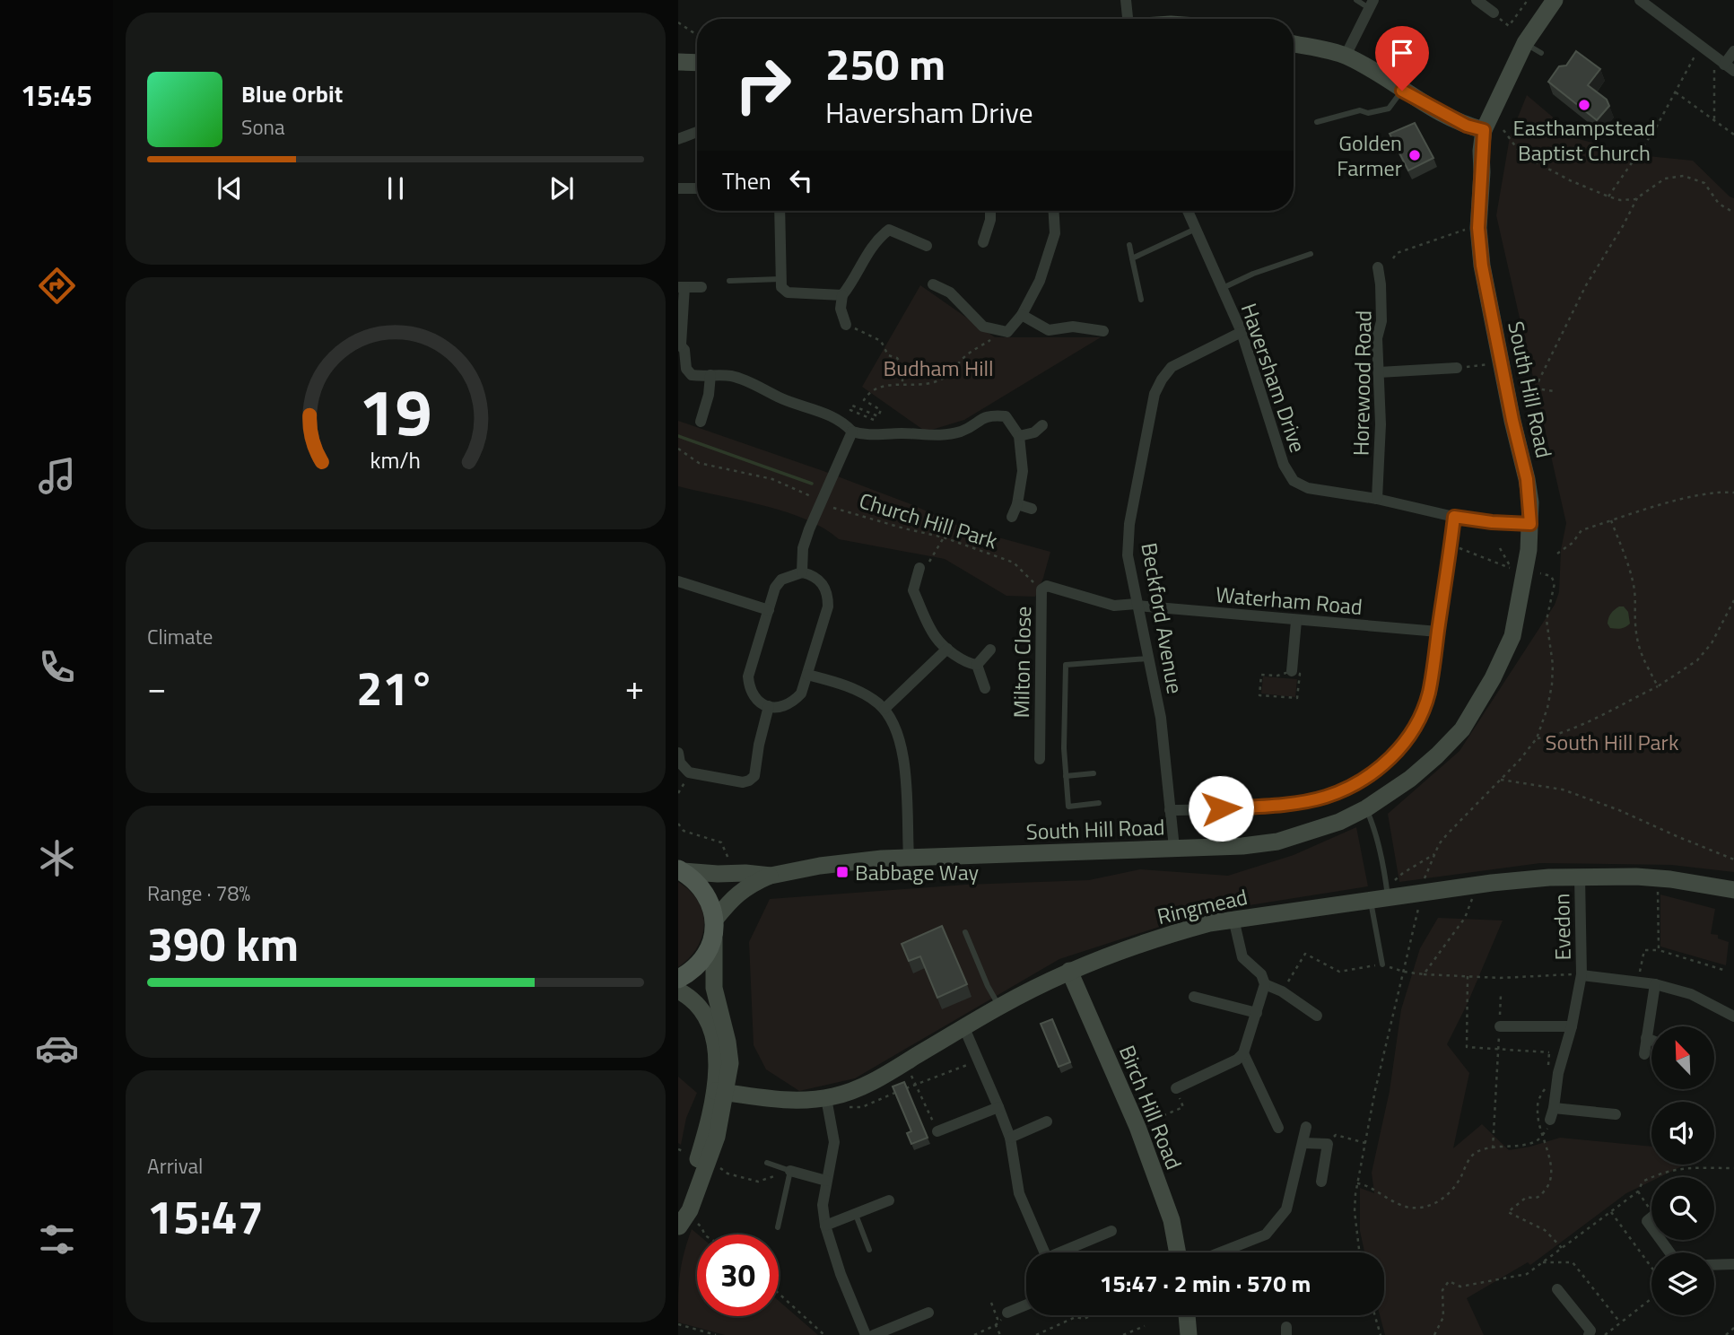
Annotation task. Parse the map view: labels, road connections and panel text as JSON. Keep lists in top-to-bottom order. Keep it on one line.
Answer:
{"streets":{"street":["Haversham Drive","Horewood Road","South Hill Road","Waterham Road","Beckford Avenue","Milton Close","Ringmead","Evedon","Birch Hill Road"],"path":["Church Hill Park"]},"crossings":[["Haversham Drive","Horewood Road"],["Haversham Drive","South Hill Road"],["Haversham Drive","Beckford Avenue"],["South Hill Road","Beckford Avenue"],["Church Hill Park","Milton Close"],["Waterham Road","Beckford Avenue"],["Waterham Road","Milton Close"],["Beckford Avenue","Milton Close"],["Ringmead","Evedon"],["Ringmead","Birch Hill Road"]],"parks":["Budham Hill","South Hill Park"],"places":{"other":["Easthampstead Baptist Church","Golden Farmer"],"transit":["Babbage Way"]},"north":"top left","page":{"tabs":"15:45","turn":["250 m","Haversham Drive"],"song":["Blue Orbit","Sona"],"then":"Then","tile":["Climate",["Range · 78%","390 km"],["Arrival","15:47"]],"heat":["−","21°","+"],"limit":"30","trip":"15:47 · 2 min · 570 m","gauge":["19","km/h"]}}
